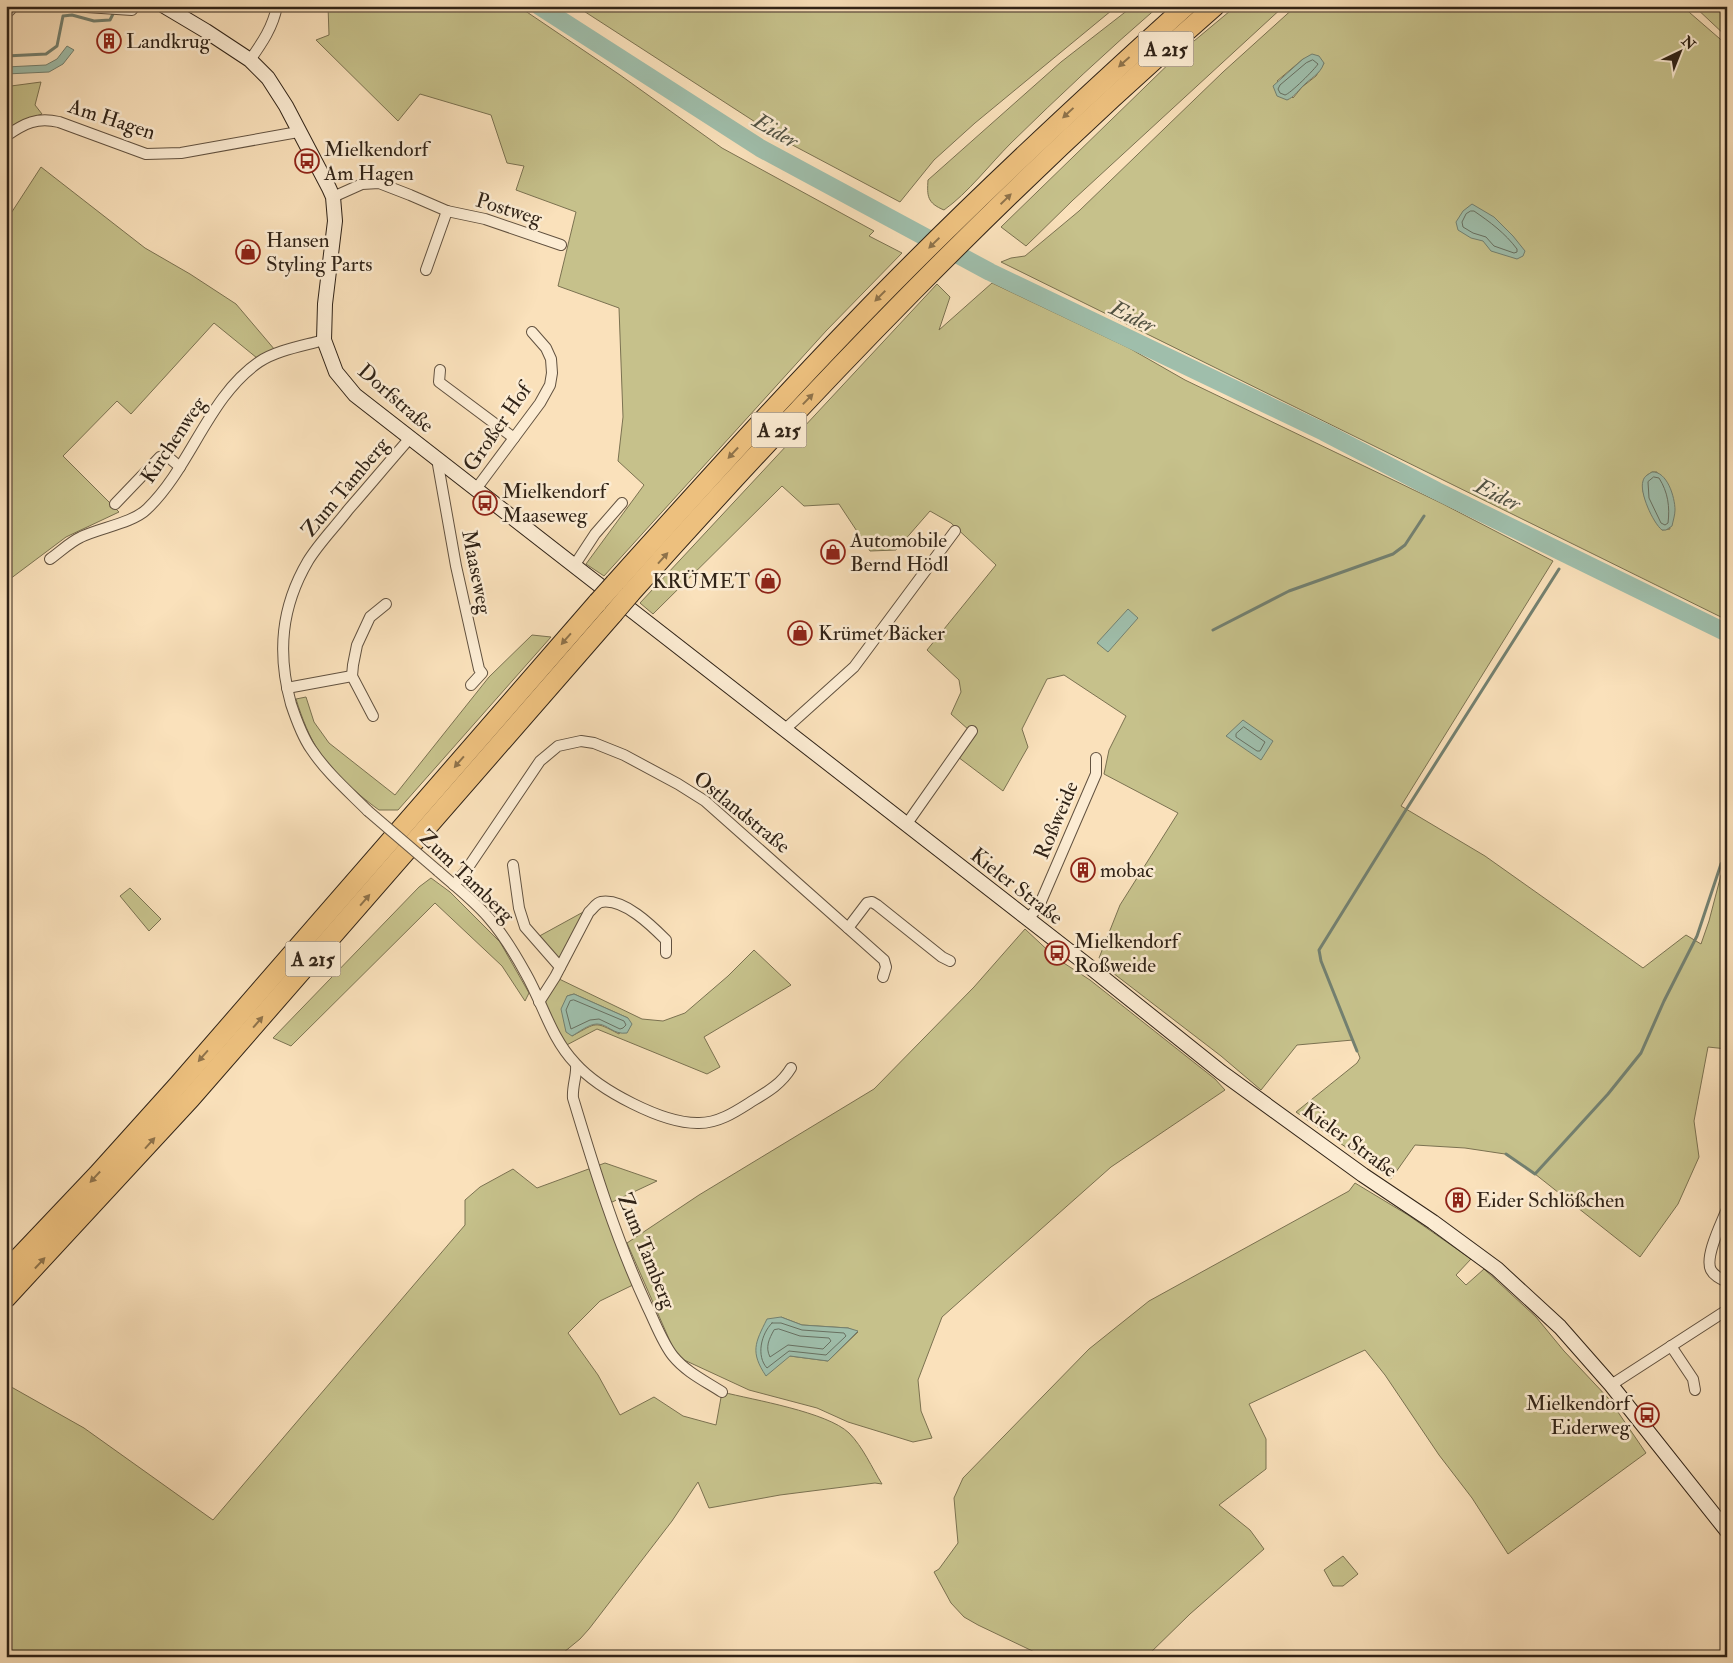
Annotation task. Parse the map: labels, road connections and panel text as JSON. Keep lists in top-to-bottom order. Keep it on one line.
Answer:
{"streets":{"highway":["A 215"],"street":["Am Hagen","Postweg","Dorfstraße","Großer Hof","Kirchenweg","Zum Tamberg","Maaseweg","Ostlandstraße","Roßweide","Kieler Straße"]},"crossings":[["Am Hagen","Dorfstraße"],["Postweg","Dorfstraße"],["Dorfstraße","Großer Hof"],["Dorfstraße","Kirchenweg"],["Dorfstraße","Zum Tamberg"],["Dorfstraße","Maaseweg"],["Dorfstraße","Kieler Straße"],["Großer Hof","Kieler Straße"],["Zum Tamberg","Ostlandstraße"],["Roßweide","Kieler Straße"]],"water":["Eider"],"places":{"building":["Landkrug","mobac","Eider Schlößchen"],"bus stop":["Mielkendorf Am Hagen","Mielkendorf Maaseweg","Mielkendorf Roßweide","Mielkendorf Eiderweg"],"shop":["Hansen Styling Parts","Automobile Bernd Hödl","KRÜMET","Krümet Bäcker"]},"north":"top right"}
